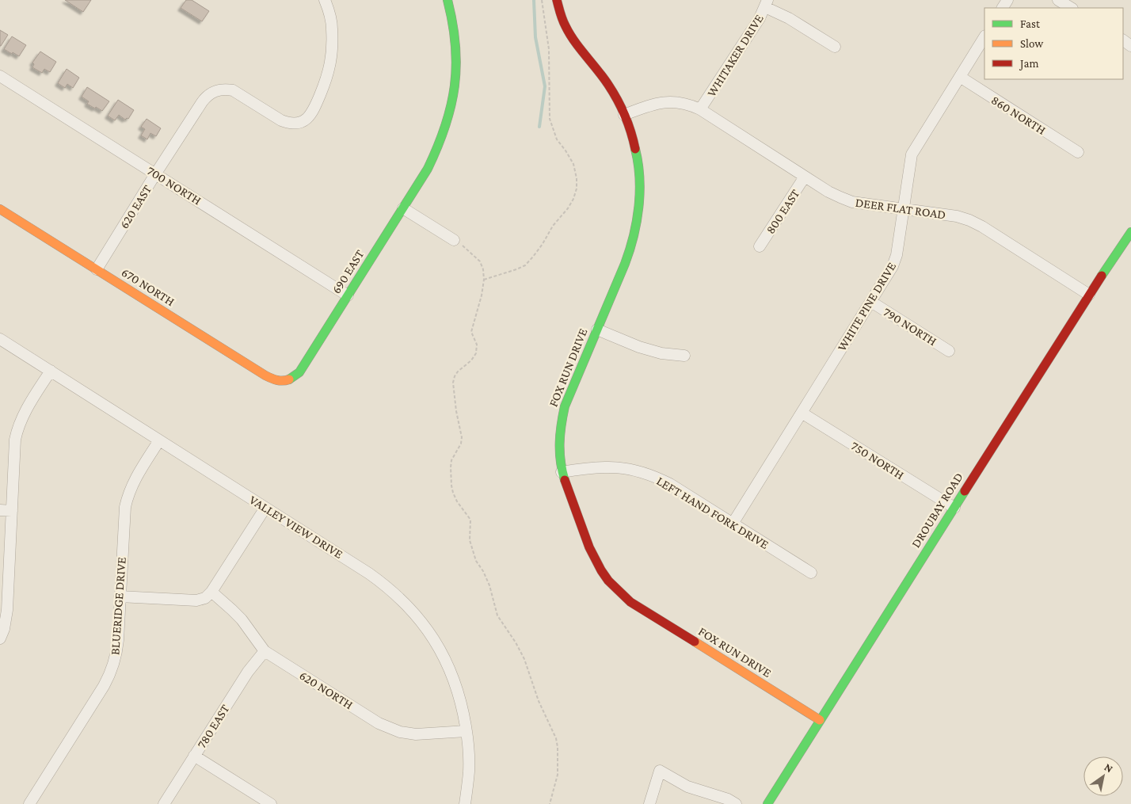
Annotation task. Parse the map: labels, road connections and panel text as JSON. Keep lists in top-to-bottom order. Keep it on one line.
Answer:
{"streets":{"street":["WHITAKER DRIVE","860 NORTH","700 NORTH","620 EAST","DEER FLAT ROAD","800 EAST","690 EAST","670 NORTH","WHITE PINE DRIVE","790 NORTH","FOX RUN DRIVE","750 NORTH","DROUBAY ROAD","LEFT HAND FORK DRIVE","VALLEY VIEW DRIVE","BLUERIDGE DRIVE","620 NORTH","780 EAST"]},"crossings":[["WHITAKER DRIVE","DEER FLAT ROAD"],["860 NORTH","WHITE PINE DRIVE"],["700 NORTH","620 EAST"],["700 NORTH","690 EAST"],["620 EAST","670 NORTH"],["DEER FLAT ROAD","800 EAST"],["DEER FLAT ROAD","WHITE PINE DRIVE"],["DEER FLAT ROAD","FOX RUN DRIVE"],["DEER FLAT ROAD","DROUBAY ROAD"],["690 EAST","670 NORTH"],["WHITE PINE DRIVE","790 NORTH"],["WHITE PINE DRIVE","750 NORTH"],["WHITE PINE DRIVE","LEFT HAND FORK DRIVE"],["FOX RUN DRIVE","DROUBAY ROAD"],["FOX RUN DRIVE","LEFT HAND FORK DRIVE"],["750 NORTH","DROUBAY ROAD"],["VALLEY VIEW DRIVE","BLUERIDGE DRIVE"],["VALLEY VIEW DRIVE","620 NORTH"],["620 NORTH","780 EAST"]],"legend":["Fast","Slow","Jam"],"north":"top right"}
